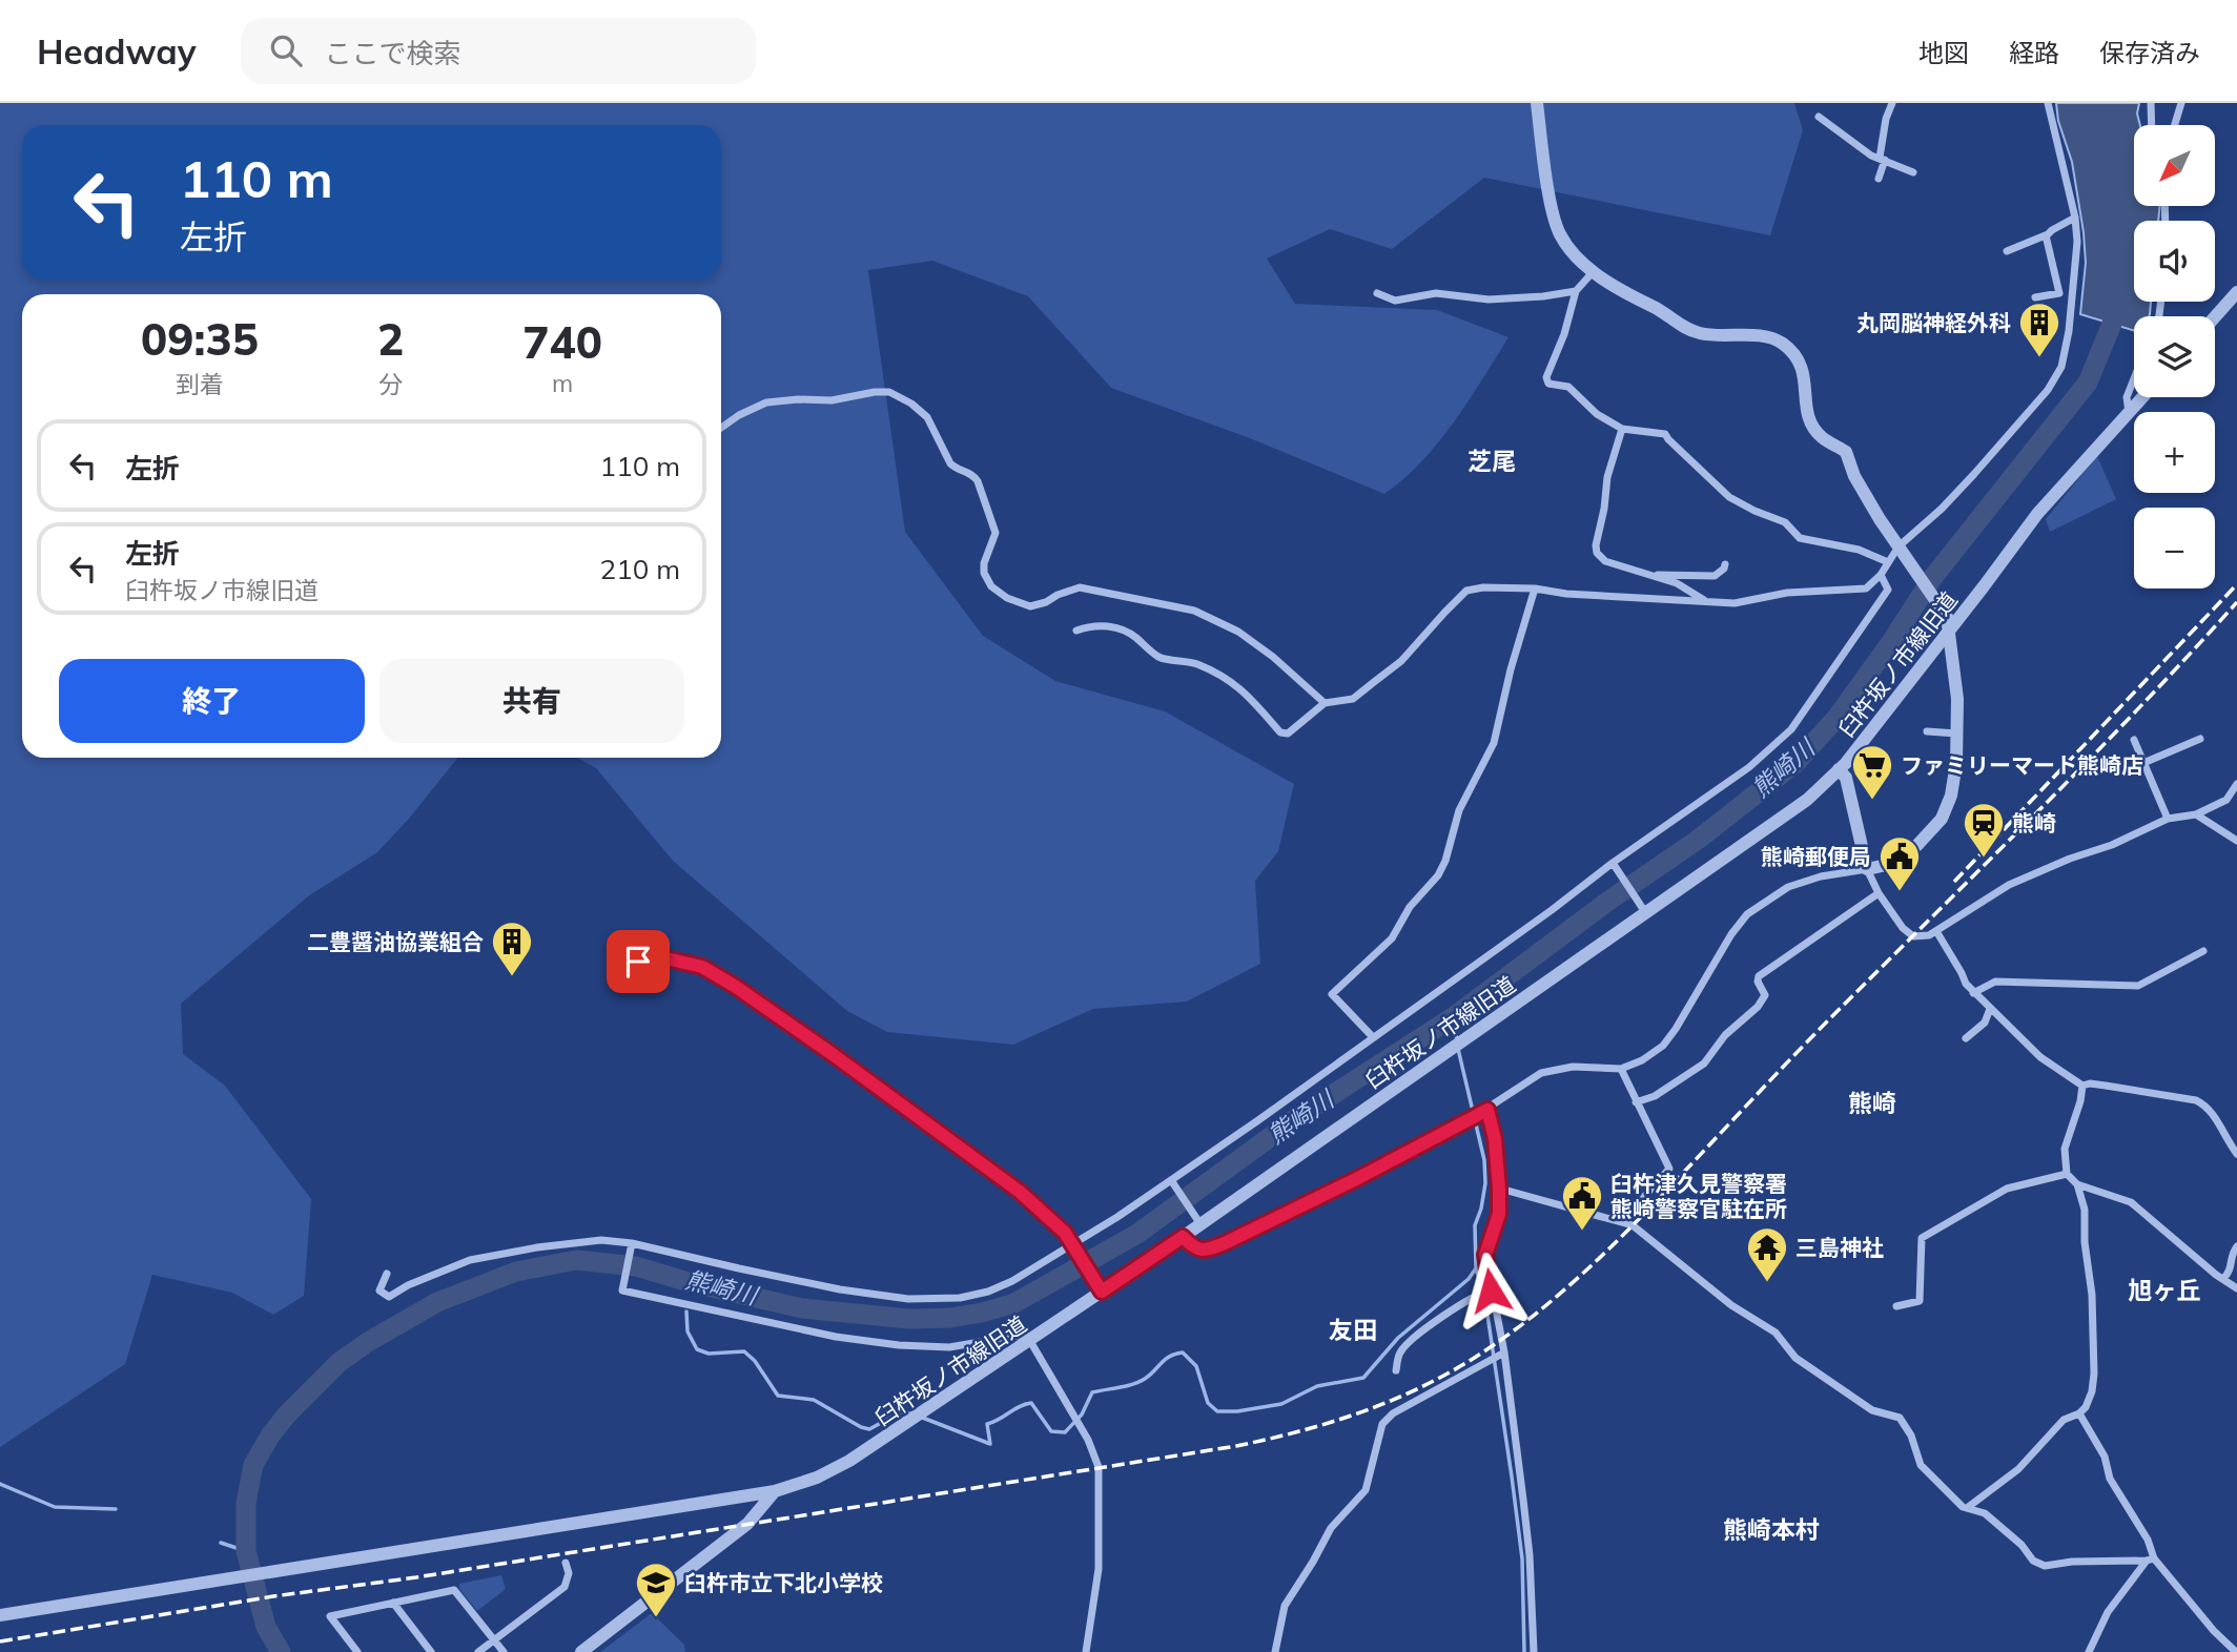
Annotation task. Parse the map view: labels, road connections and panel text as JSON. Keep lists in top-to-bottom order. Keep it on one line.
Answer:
{"streets":{"street":["臼杵坂ノ市線旧道"]},"districts":["芝尾","熊崎","旭ヶ丘","友田","熊崎本村"],"water":["熊崎川"],"places":{"building":["丸岡脳神経外科","二豊醤油協業組合"],"supermarket":["ファミリーマート熊崎店"],"station":["熊崎"],"public building":["熊崎郵便局","臼杵津久見警察署 熊崎警察官駐在所"],"temple":["三島神社"],"school or university":["臼杵市立下北小学校"]},"north":"bottom left","page":{"header":"Headway","search":"ここで検索","nav":["地図","経路","保存済み"],"map_buttons":["+","−"],"turn":["110 m","左折"],"eta":["09:35","到着","2","分","740","m"],"list":[{"name":"左折","value":"110 m"},{"name":"左折","note":"臼杵坂ノ市線旧道","value":"210 m"}],"buttons":["終了","共有"]}}
